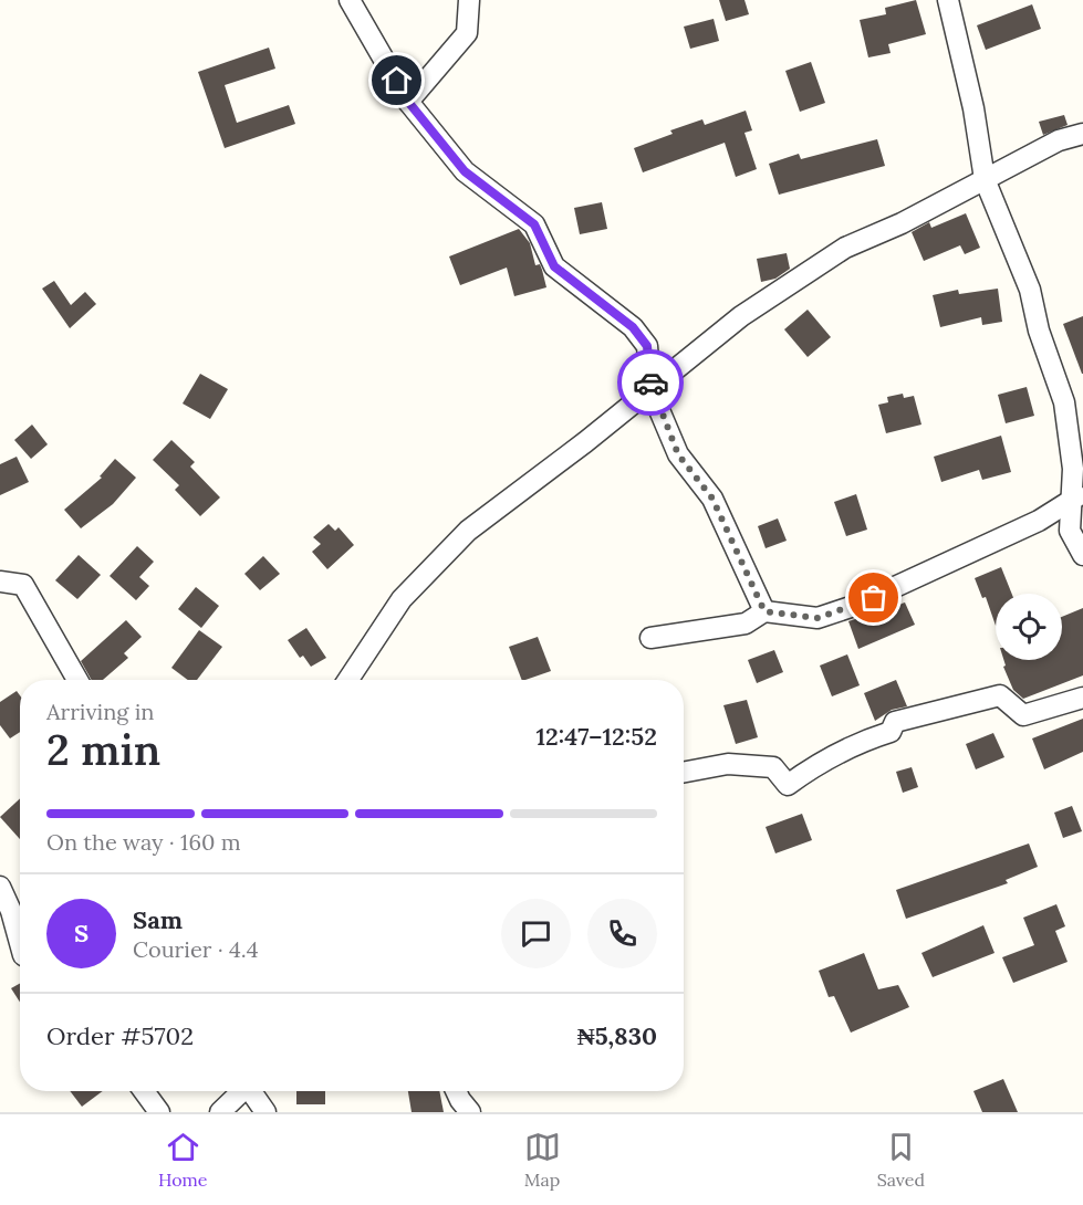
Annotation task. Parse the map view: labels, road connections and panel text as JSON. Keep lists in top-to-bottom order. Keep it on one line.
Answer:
{"page":{"heading":["2 min","Arriving in","12:47–12:52"],"panel":["Sam","Courier · 4.4","Order #5702","₦5,830"],"bar":"On the way · 160 m","round":"S","tabs":["Home","Map","Saved"]}}
